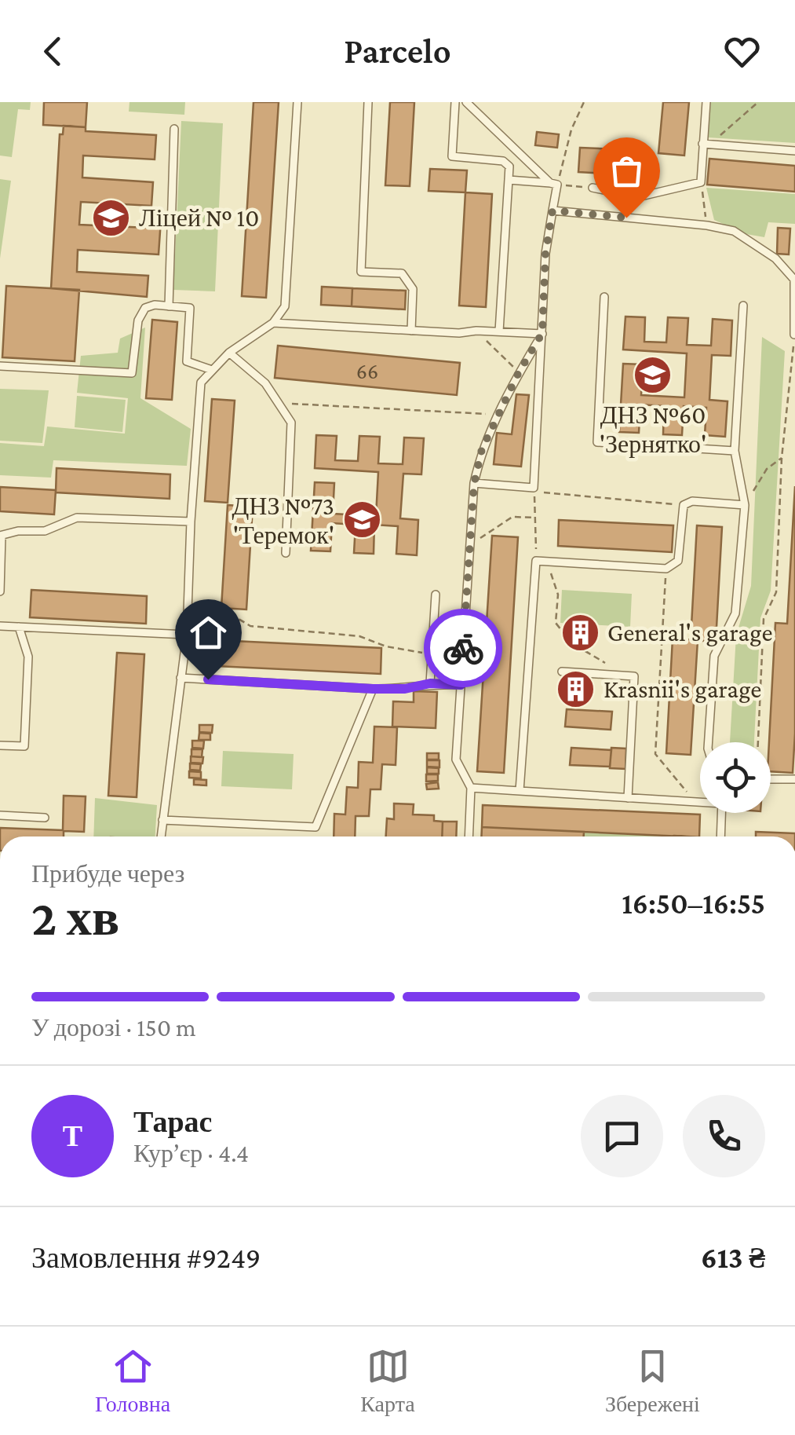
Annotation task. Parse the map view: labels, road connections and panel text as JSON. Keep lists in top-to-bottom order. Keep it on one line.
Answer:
{"places":{"school or university":["Ліцей № 10","ДНЗ №60 'Зернятко'","ДНЗ №73 'Теремок'"],"building":["General's garage","Krasnii's garage"]},"house_numbers":["66"],"page":{"header":"Parcelo","heading":["2 хв","Прибуде через","16:50–16:55"],"panel":["Тарас","Кур’єр · 4.4","Замовлення #9249","613 ₴"],"bar":"У дорозі · 150 m","round":"Т","tabs":["Головна","Карта","Збережені"]}}
